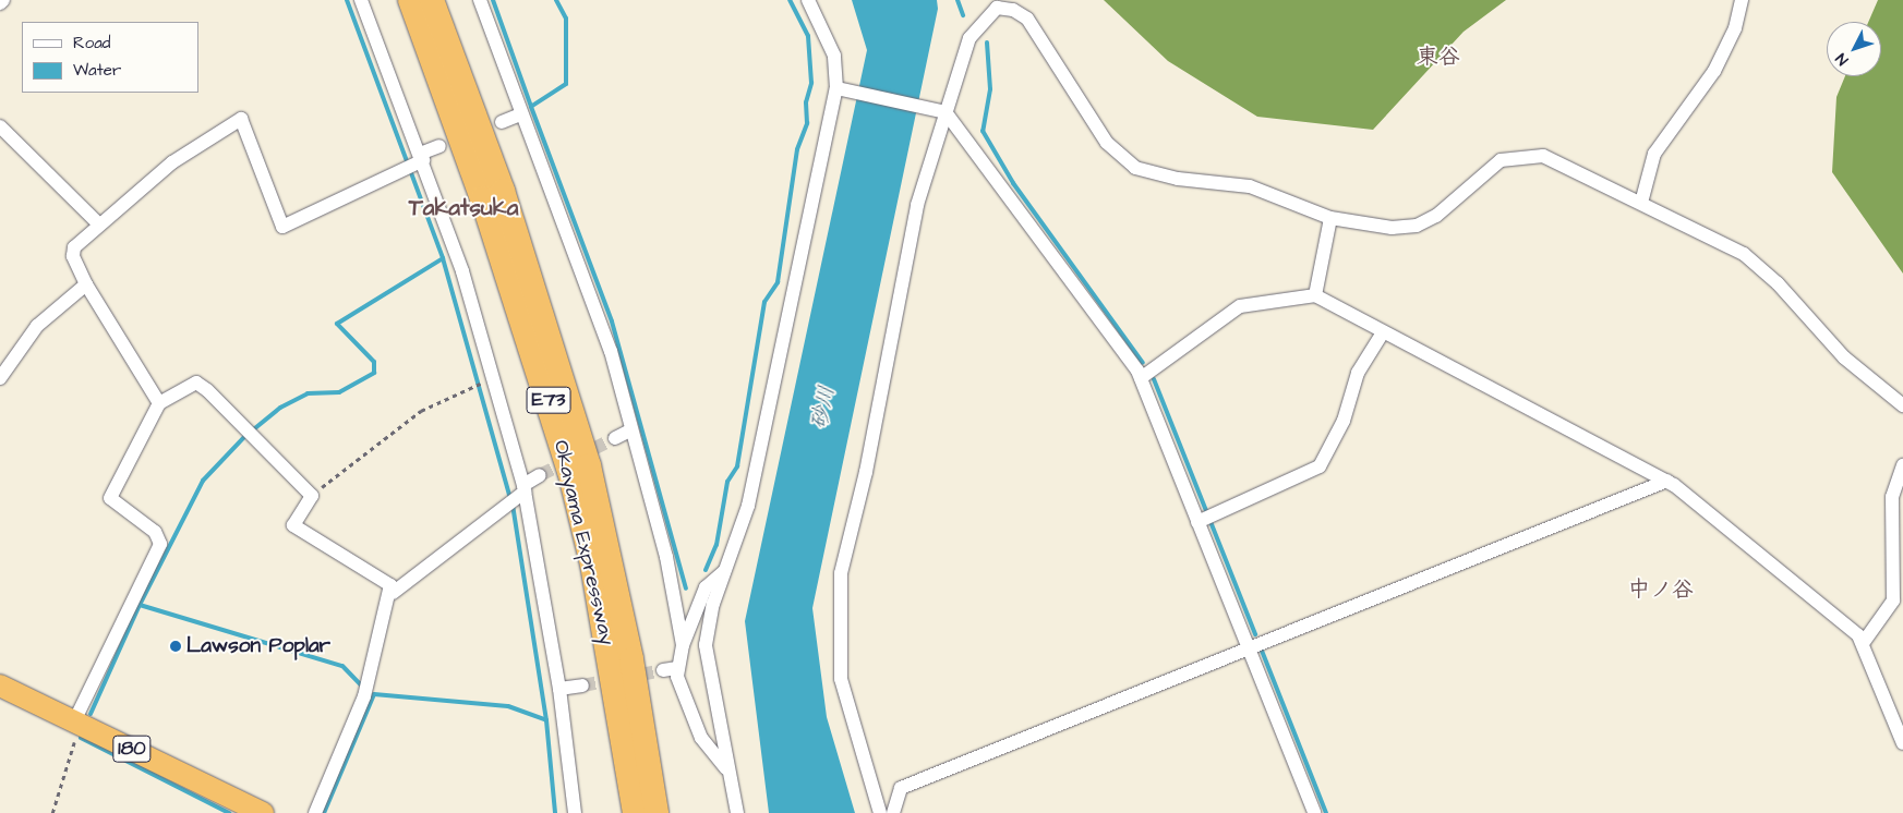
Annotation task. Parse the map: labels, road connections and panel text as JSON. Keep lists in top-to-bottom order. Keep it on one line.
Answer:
{"streets":{"highway":["E73","Okayama Expressway","180"]},"districts":["東谷","Takatsuka","中ノ谷"],"water":["砂川"],"places":["Lawson Poplar"],"legend":["Road","Water"],"north":"bottom left"}
